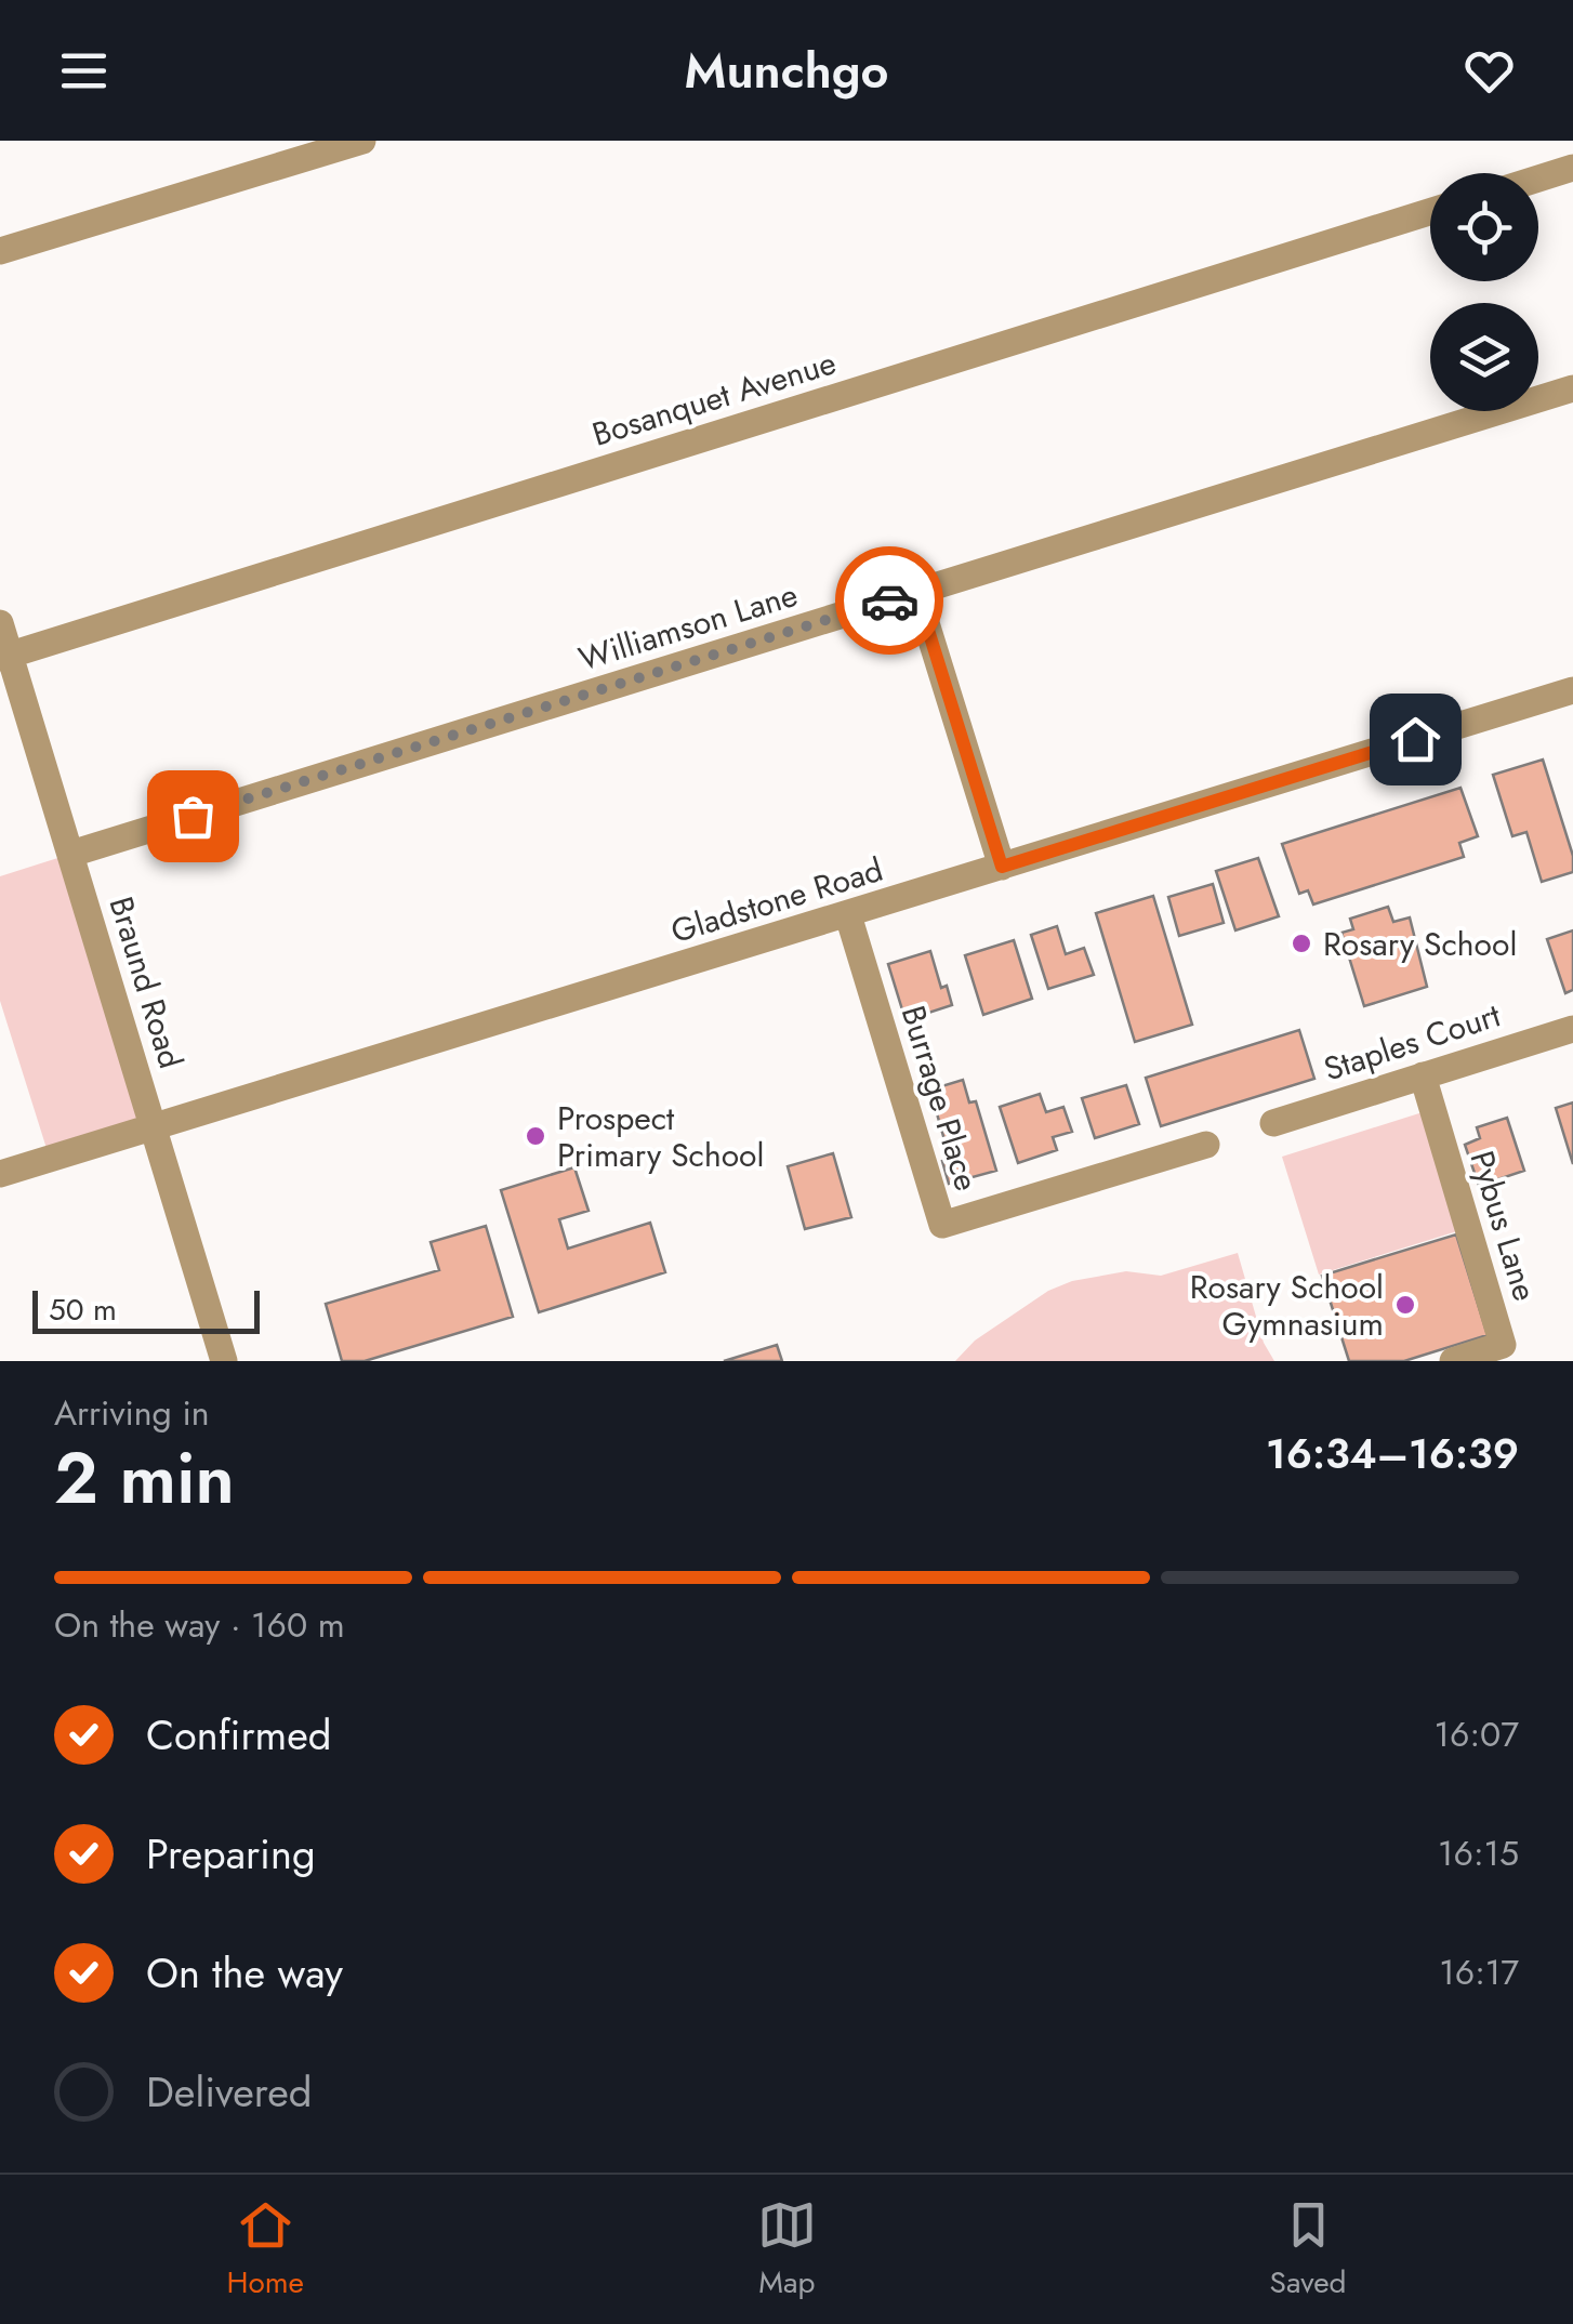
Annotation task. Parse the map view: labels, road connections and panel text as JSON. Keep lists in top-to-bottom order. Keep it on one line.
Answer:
{"streets":{"street":["Bosanquet Avenue","Williamson Lane","Gladstone Road","Braund Road","Staples Court","Burrage Place","Pybus Lane"]},"crossings":[["Bosanquet Avenue","Braund Road"],["Williamson Lane","Braund Road"],["Gladstone Road","Braund Road"],["Gladstone Road","Burrage Place"],["Staples Court","Pybus Lane"]],"places":["Rosary School","Prospect Primary School","Rosary School Gymnasium"],"scale_bar":"50 m","page":{"header":"Munchgo","scale":"50 m","heading":["2 min","Arriving in","16:34–16:39"],"bar":"On the way · 160 m","list":[["Confirmed","16:07"],["Preparing","16:15"],["On the way","16:17"],"Delivered"],"tabs":["Home","Map","Saved"]}}
